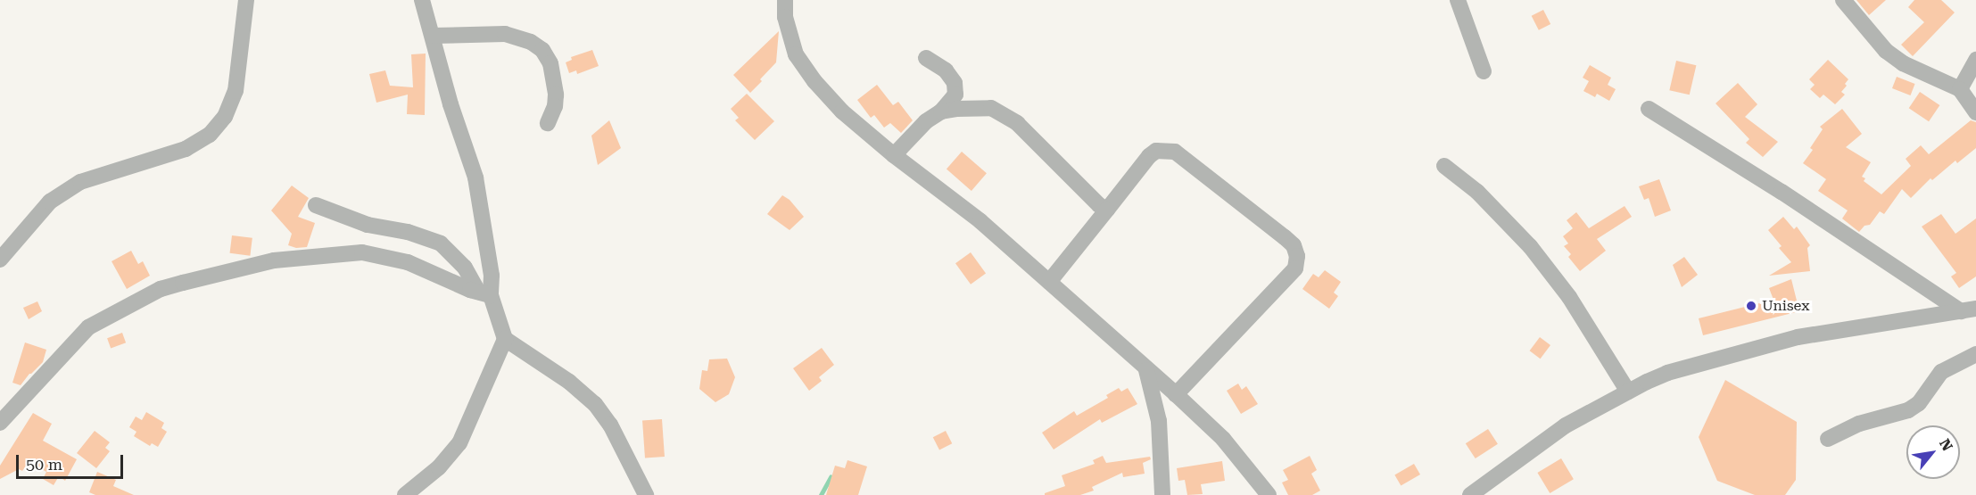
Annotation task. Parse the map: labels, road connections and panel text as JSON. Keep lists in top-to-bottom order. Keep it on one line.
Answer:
{"places":["Unisex"],"scale_bar":"50 m","north":"top right"}
